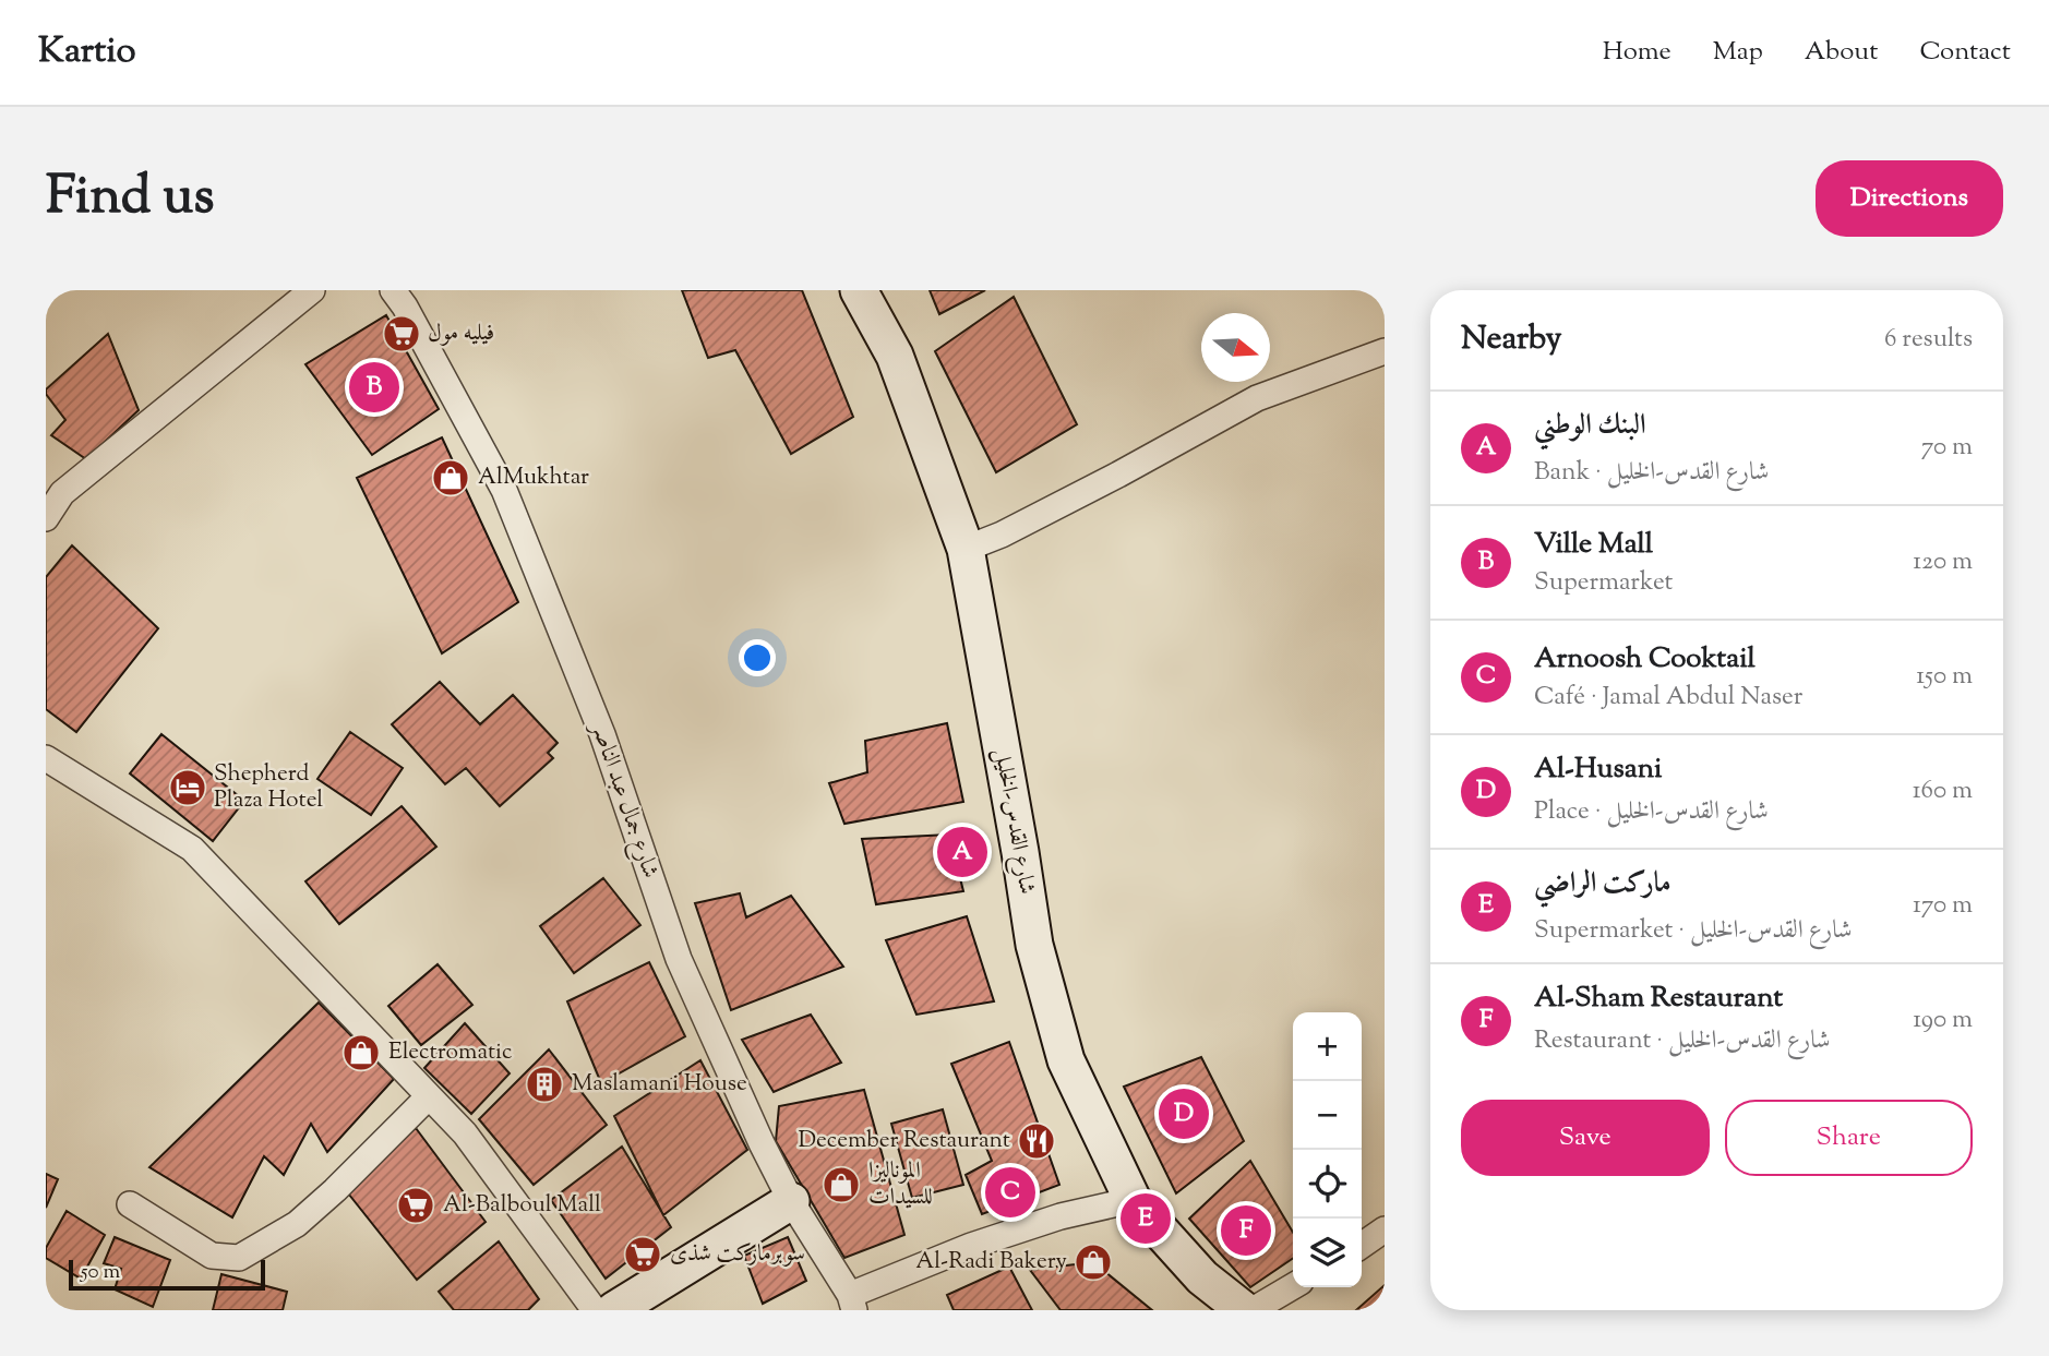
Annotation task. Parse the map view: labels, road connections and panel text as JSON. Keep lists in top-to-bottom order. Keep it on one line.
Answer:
{"streets":{"main road":["شارع القدس-الخليل"],"street":["شارع جمال عبد الناصر"]},"places":{"supermarket":["فيليه مول","Al-Balboul Mall","سوبرماركت شذى"],"shop":["AlMukhtar","Electromatic","الموناليزا للسيدات","Al-Radi Bakery"],"hotel":["Shepherd Plaza Hotel"],"building":["Maslamani House"],"restaurant":["December Restaurant"]},"scale_bar":"50 m","north":"right","page":{"header":"Kartio","nav":["Home","Map","About","Contact"],"title":"Find us","buttons":["Directions",["Save","Share"]],"heading":["Nearby","6 results"],"pins":["B","A","D","C","E","F"],"list":[{"mark":"A","name":"البنك الوطني","note":"Bank · شارع القدس-الخليل","value":"70 m"},{"mark":"B","name":"Ville Mall","note":"Supermarket","value":"120 m"},{"mark":"C","name":"Arnoosh Cooktail","note":"Café · Jamal Abdul Naser","value":"150 m"},{"mark":"D","name":"Al-Husani","note":"Place · شارع القدس-الخليل","value":"160 m"},{"mark":"E","name":"ماركت الراضي","note":"Supermarket · شارع القدس-الخليل","value":"170 m"},{"mark":"F","name":"Al-Sham Restaurant","note":"Restaurant · شارع القدس-الخليل","value":"190 m"}],"map_buttons":["+","−"],"scale":"50 m"}}
